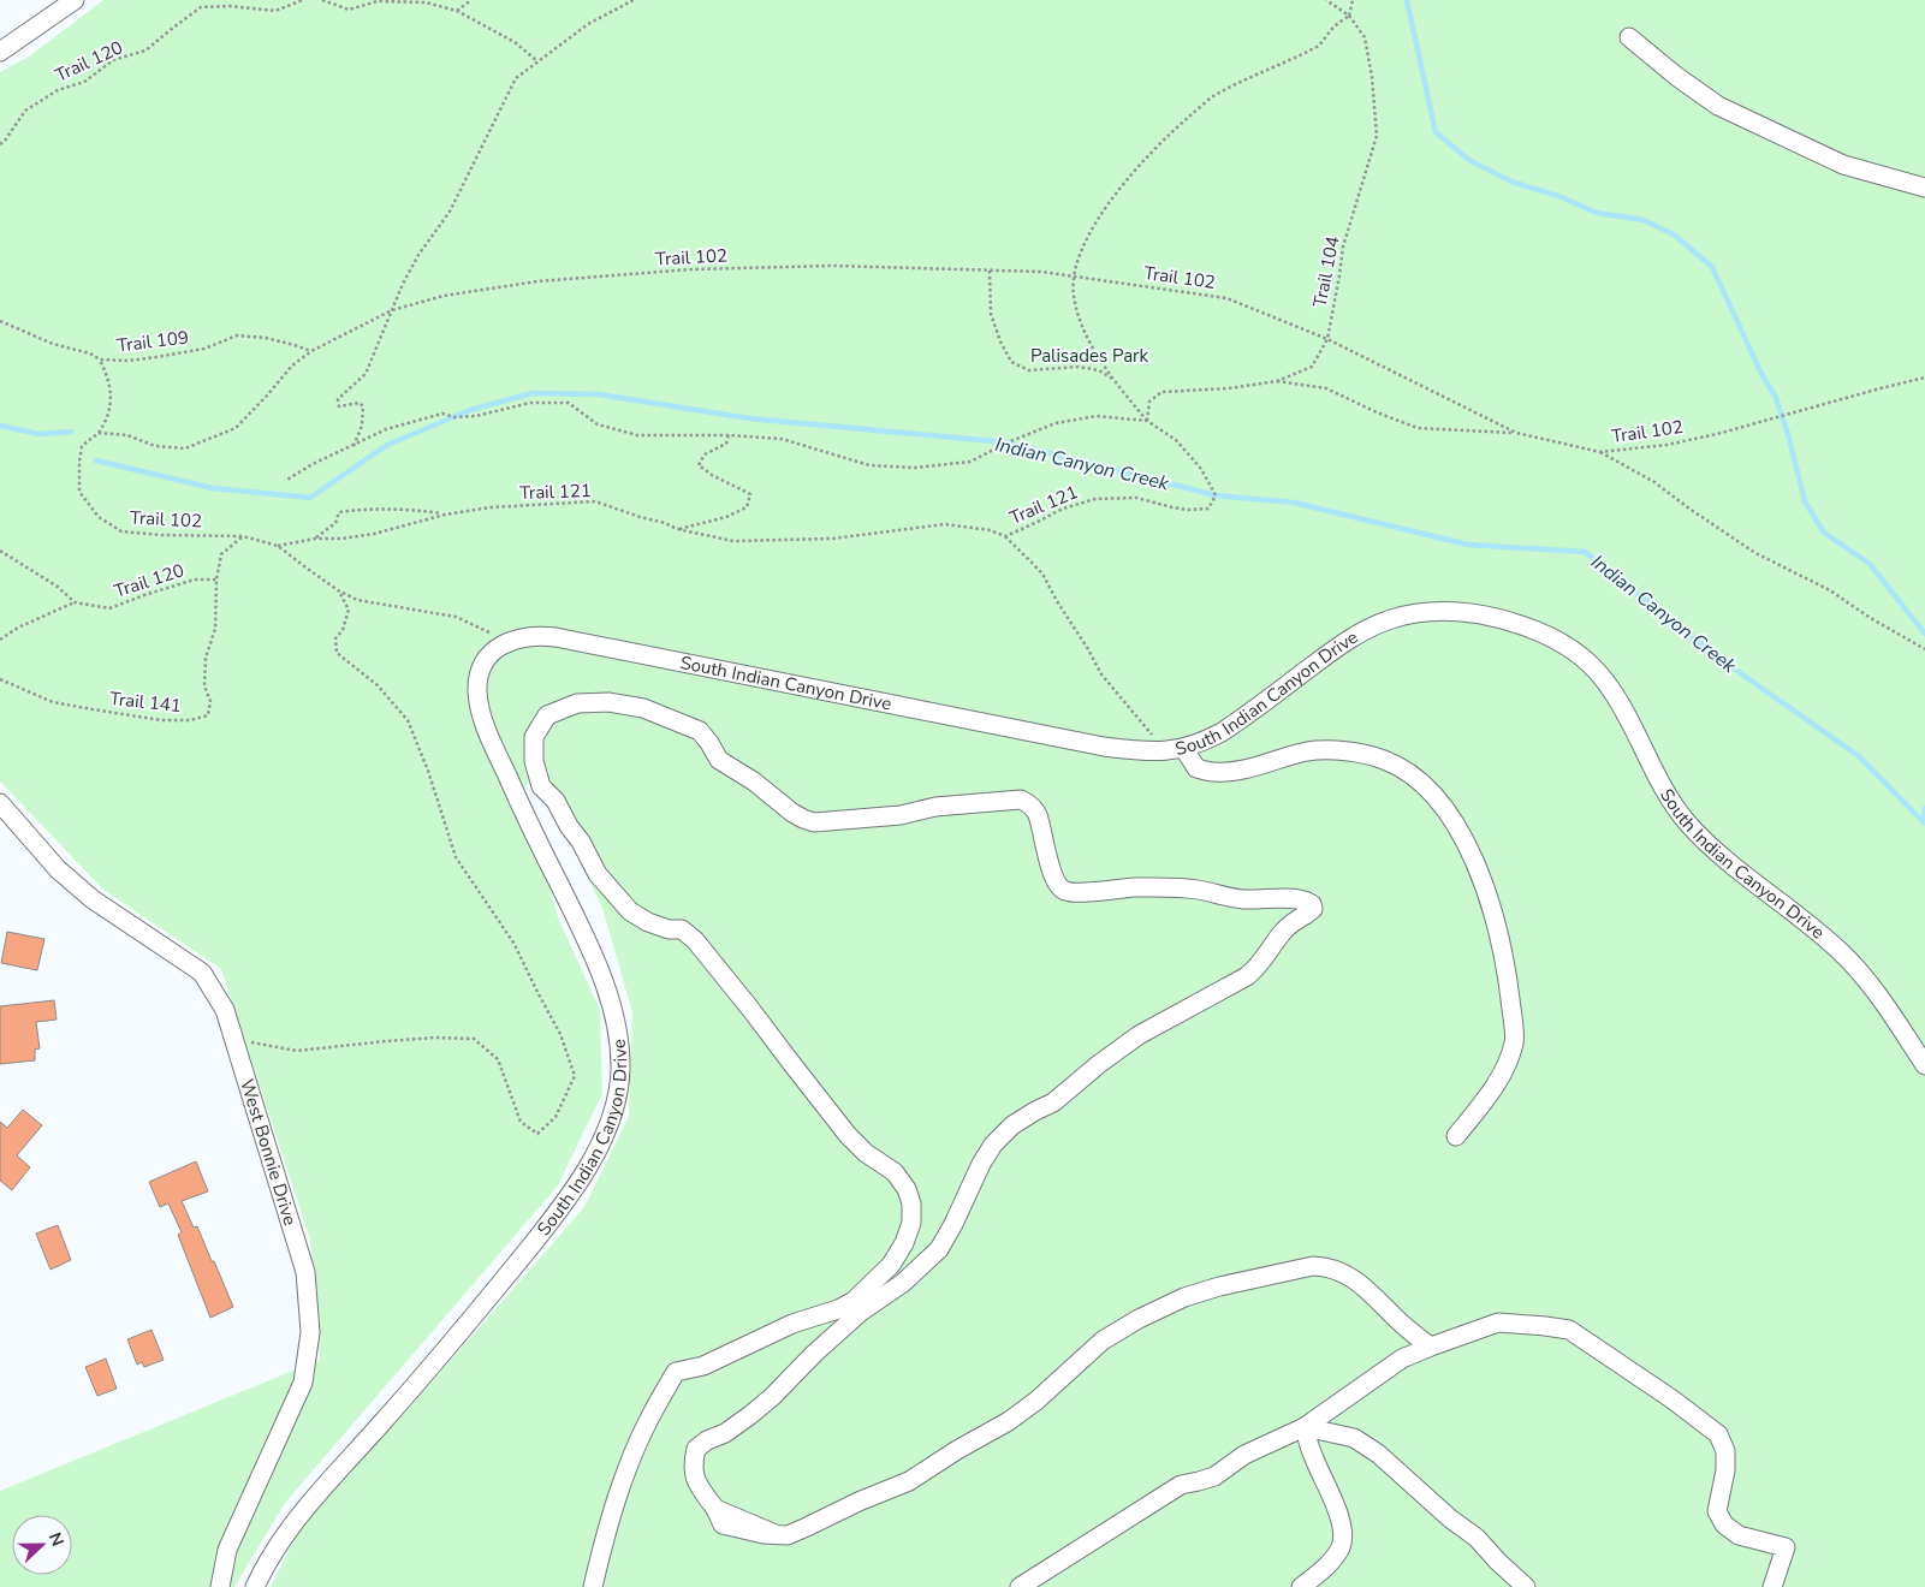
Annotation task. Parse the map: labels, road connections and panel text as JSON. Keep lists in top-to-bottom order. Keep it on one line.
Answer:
{"streets":{"street":["South Indian Canyon Drive","West Bonnie Drive"],"path":["Trail 120","Trail 102","Trail 104","Trail 109","Trail 121","Trail 141"]},"crossings":[["Trail 120","Trail 141"],["Trail 102","Trail 104"],["Trail 102","Trail 109"],["Trail 102","Trail 121"],["Trail 102","South Indian Canyon Drive"],["Trail 102","Trail 141"],["Trail 104","Trail 121"]],"water":["Indian Canyon Creek"],"parks":["Palisades Park"],"north":"right"}
